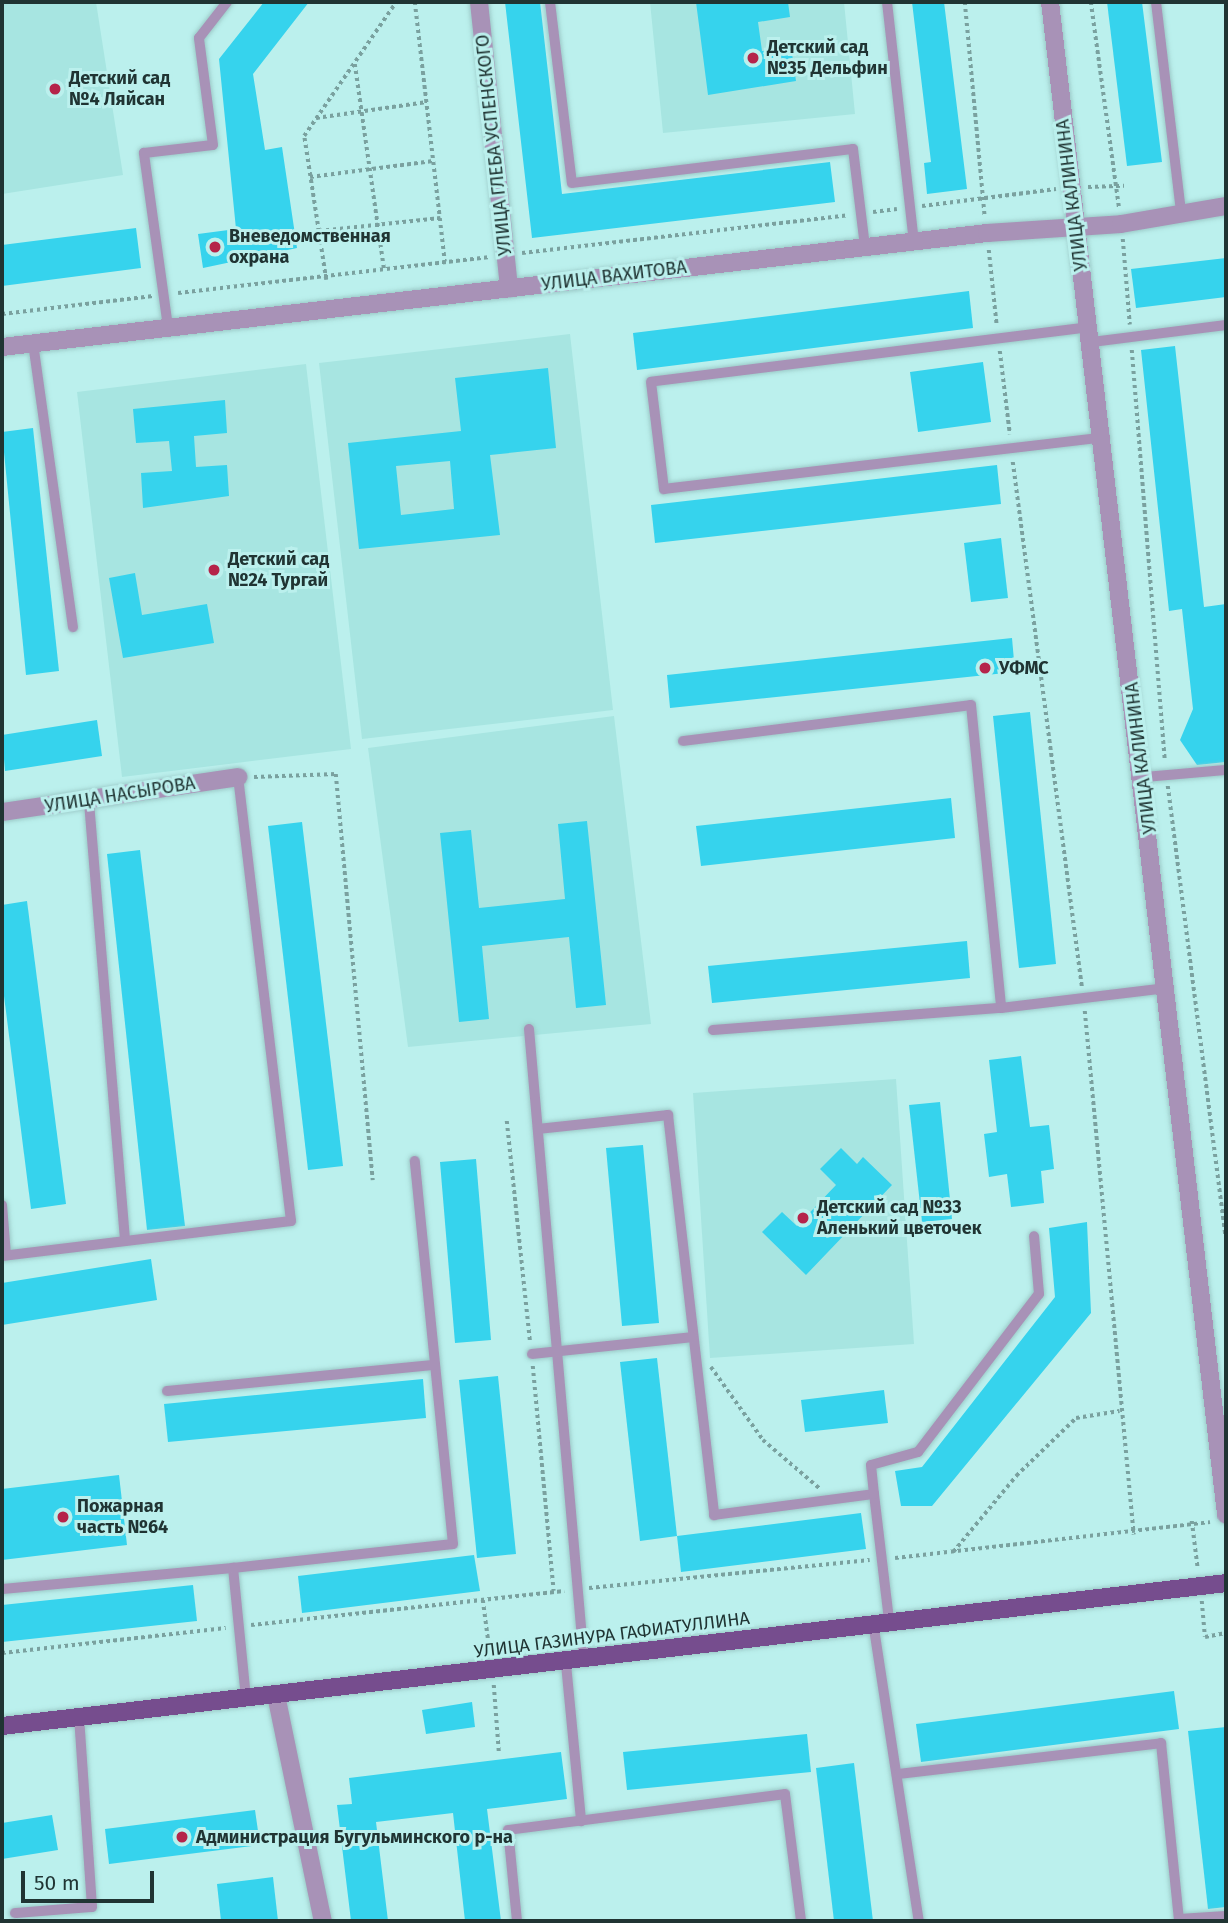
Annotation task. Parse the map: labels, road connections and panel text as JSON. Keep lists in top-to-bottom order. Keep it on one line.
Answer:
{"streets":{"main road":["УЛИЦА ГАЗИНУРА ГАФИАТУЛЛИНА"],"street":["УЛИЦА ГЛЕБА УСПЕНСКОГО","УЛИЦА КАЛИНИНА","УЛИЦА ВАХИТОВА","УЛИЦА НАСЫРОВА"]},"crossings":[["УЛИЦА ГЛЕБА УСПЕНСКОГО","УЛИЦА ВАХИТОВА"],["УЛИЦА КАЛИНИНА","УЛИЦА ВАХИТОВА"]],"places":["Детский сад №35 Дельфин","Детский сад №4 Ляйсан","Вневедомственная охрана","Детский сад №24 Тургай","УФМС","Детский сад №33 Аленький цветочек","Пожарная часть №64","Администрация Бугульминского р-на"],"scale_bar":"50 m"}
